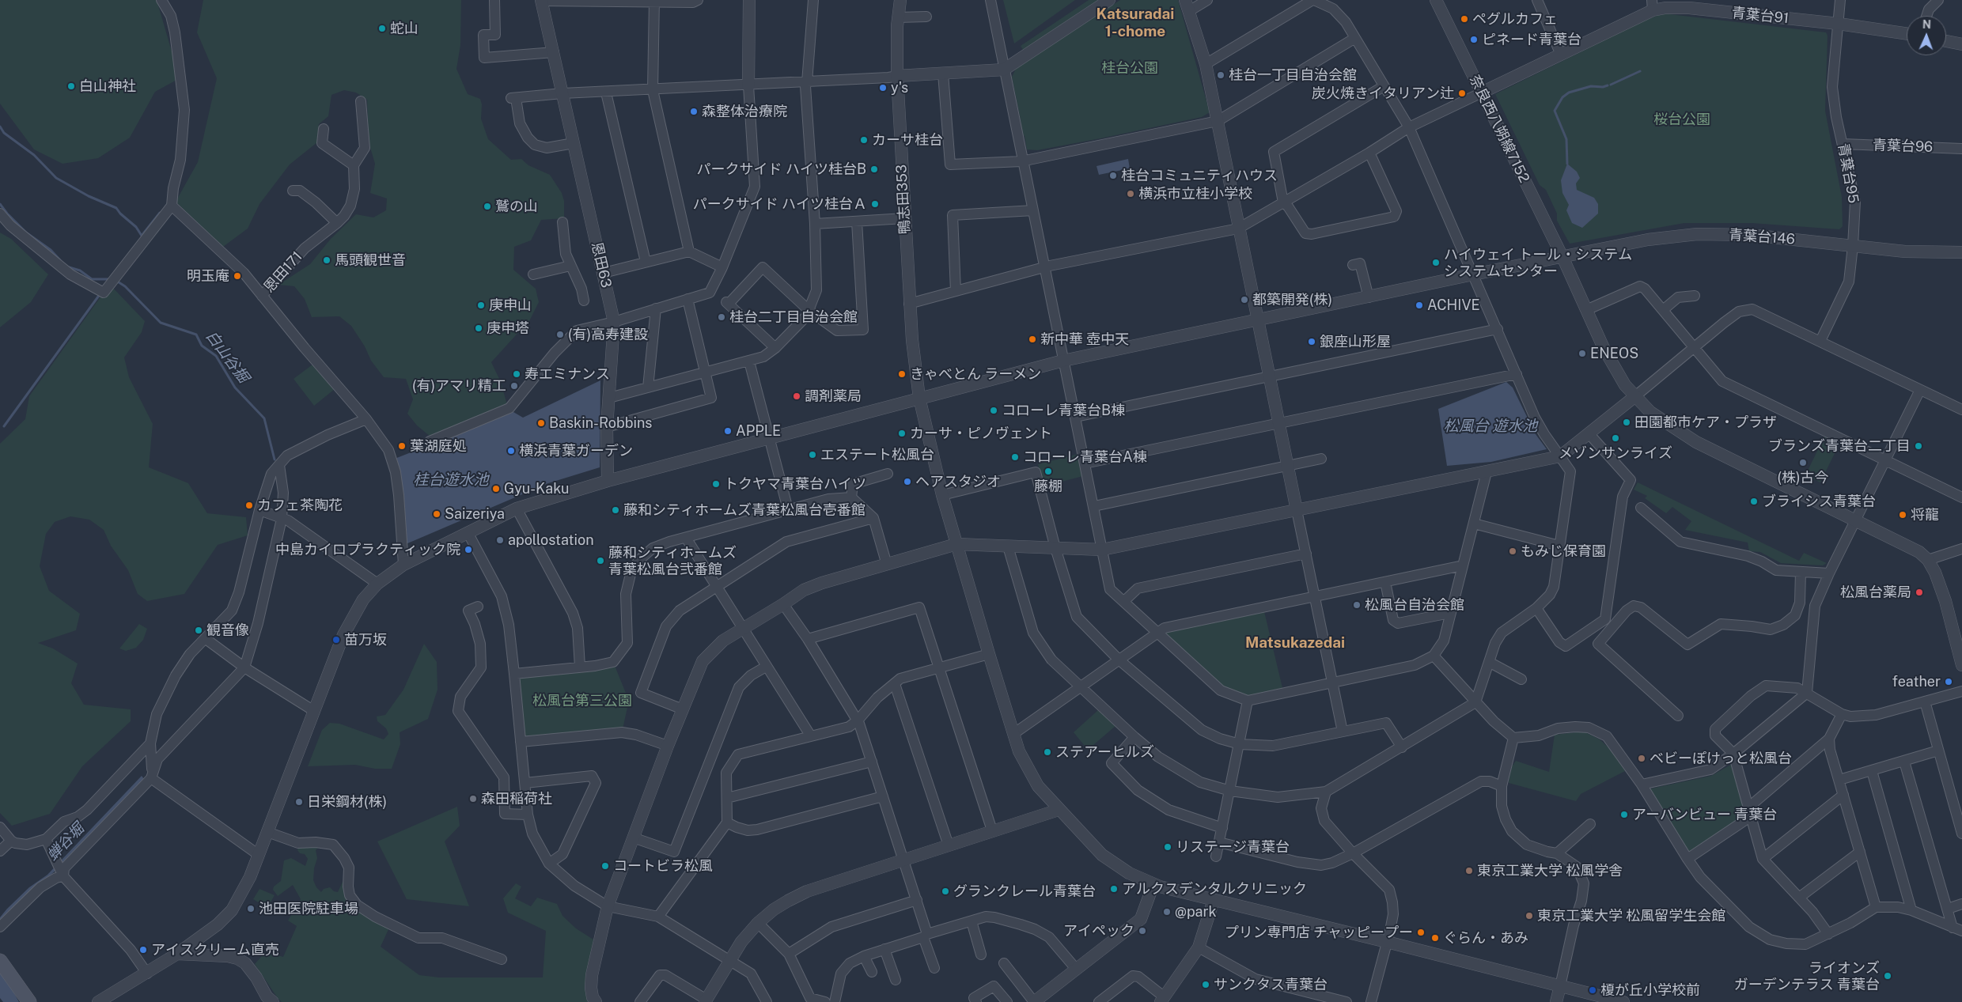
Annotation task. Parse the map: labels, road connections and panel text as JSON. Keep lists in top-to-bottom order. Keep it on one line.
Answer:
{"streets":{"street":["青葉台91","奈良西八朔線7152","青葉台96","青葉台95","鴨志田353","青葉台146","恩田63","恩田171"]},"crossings":[["青葉台91","奈良西八朔線7152"],["青葉台91","青葉台95"],["奈良西八朔線7152","青葉台146"],["青葉台96","青葉台95"],["青葉台95","青葉台146"],["鴨志田353","青葉台146"],["青葉台146","恩田63"]],"districts":["Katsuradai 1-chome","Matsukazedai"],"water":["白山谷掘","松風台 遊水池","桂台遊水池","蝉谷堀"],"parks":["桂台公園","桜台公園","松風台第三公園"],"places":["ペグルカフェ","蛇山","ピネード青葉台","桂台一丁目自治会舘","白山神社","y's","炭火焼きイタリアン辻","森整体治療院","カーサ桂台","パークサイド ハイツ桂台B","桂台コミュニティハウス","横浜市立桂小学校","パークサイド ハイツ桂台Ａ","鷲の山","馬頭観世音","ハイウェイ トール・システム システムセンター","明玉庵","都築開発(株)","庚申山","ACHIVE","桂台二丁目自治会館","庚申塔","(有)高寿建設","新中華 壺中天","銀座山形屋","ENEOS","寿エミナンス","きゃべとん ラーメン","(有)アマリ精工","調剤薬局","コローレ青葉台B棟","田園都市ケア・プラザ","Baskin-Robbins","APPLE","カーサ・ピノヴェント","メゾンサンライズ","葉湖庭処","ブランズ青葉台二丁目","横浜青葉ガーデン","エステート松風台","コローレ青葉台A棟","(株)古今","藤棚","ヘアスタジオ","トクヤマ青葉台ハイツ","Gyu-Kaku","ブライシス青葉台","カフェ茶陶花","藤和シティホームズ青葉松風台壱番館","Saizeriya","将龍","apollostation","中島カイロプラクティック院","もみじ保育園","藤和シティホームズ 青葉松風台弐番館","松風台薬局","松風台自治会館","観音像","苗万坂","feather","ステアーヒルズ","ベビーぽけっと松風台","森田稲荷社","日栄鋼材(株)","アーバンビュー 青葉台","リステージ青葉台","コートビラ松風","東京工業大学 松風学舎","アルクスデンタルクリニック","グランクレール青葉台","池田医院駐車場","@park","東京工業大学 松風留学生会館","アイペック","プリン専門店 チャッピープー","ぐらん・あみ","アイスクリーム直売","ライオンズ ガーデンテラス 青葉台","サンクタス青葉台","榎が丘小学校前"],"north":"top"}
